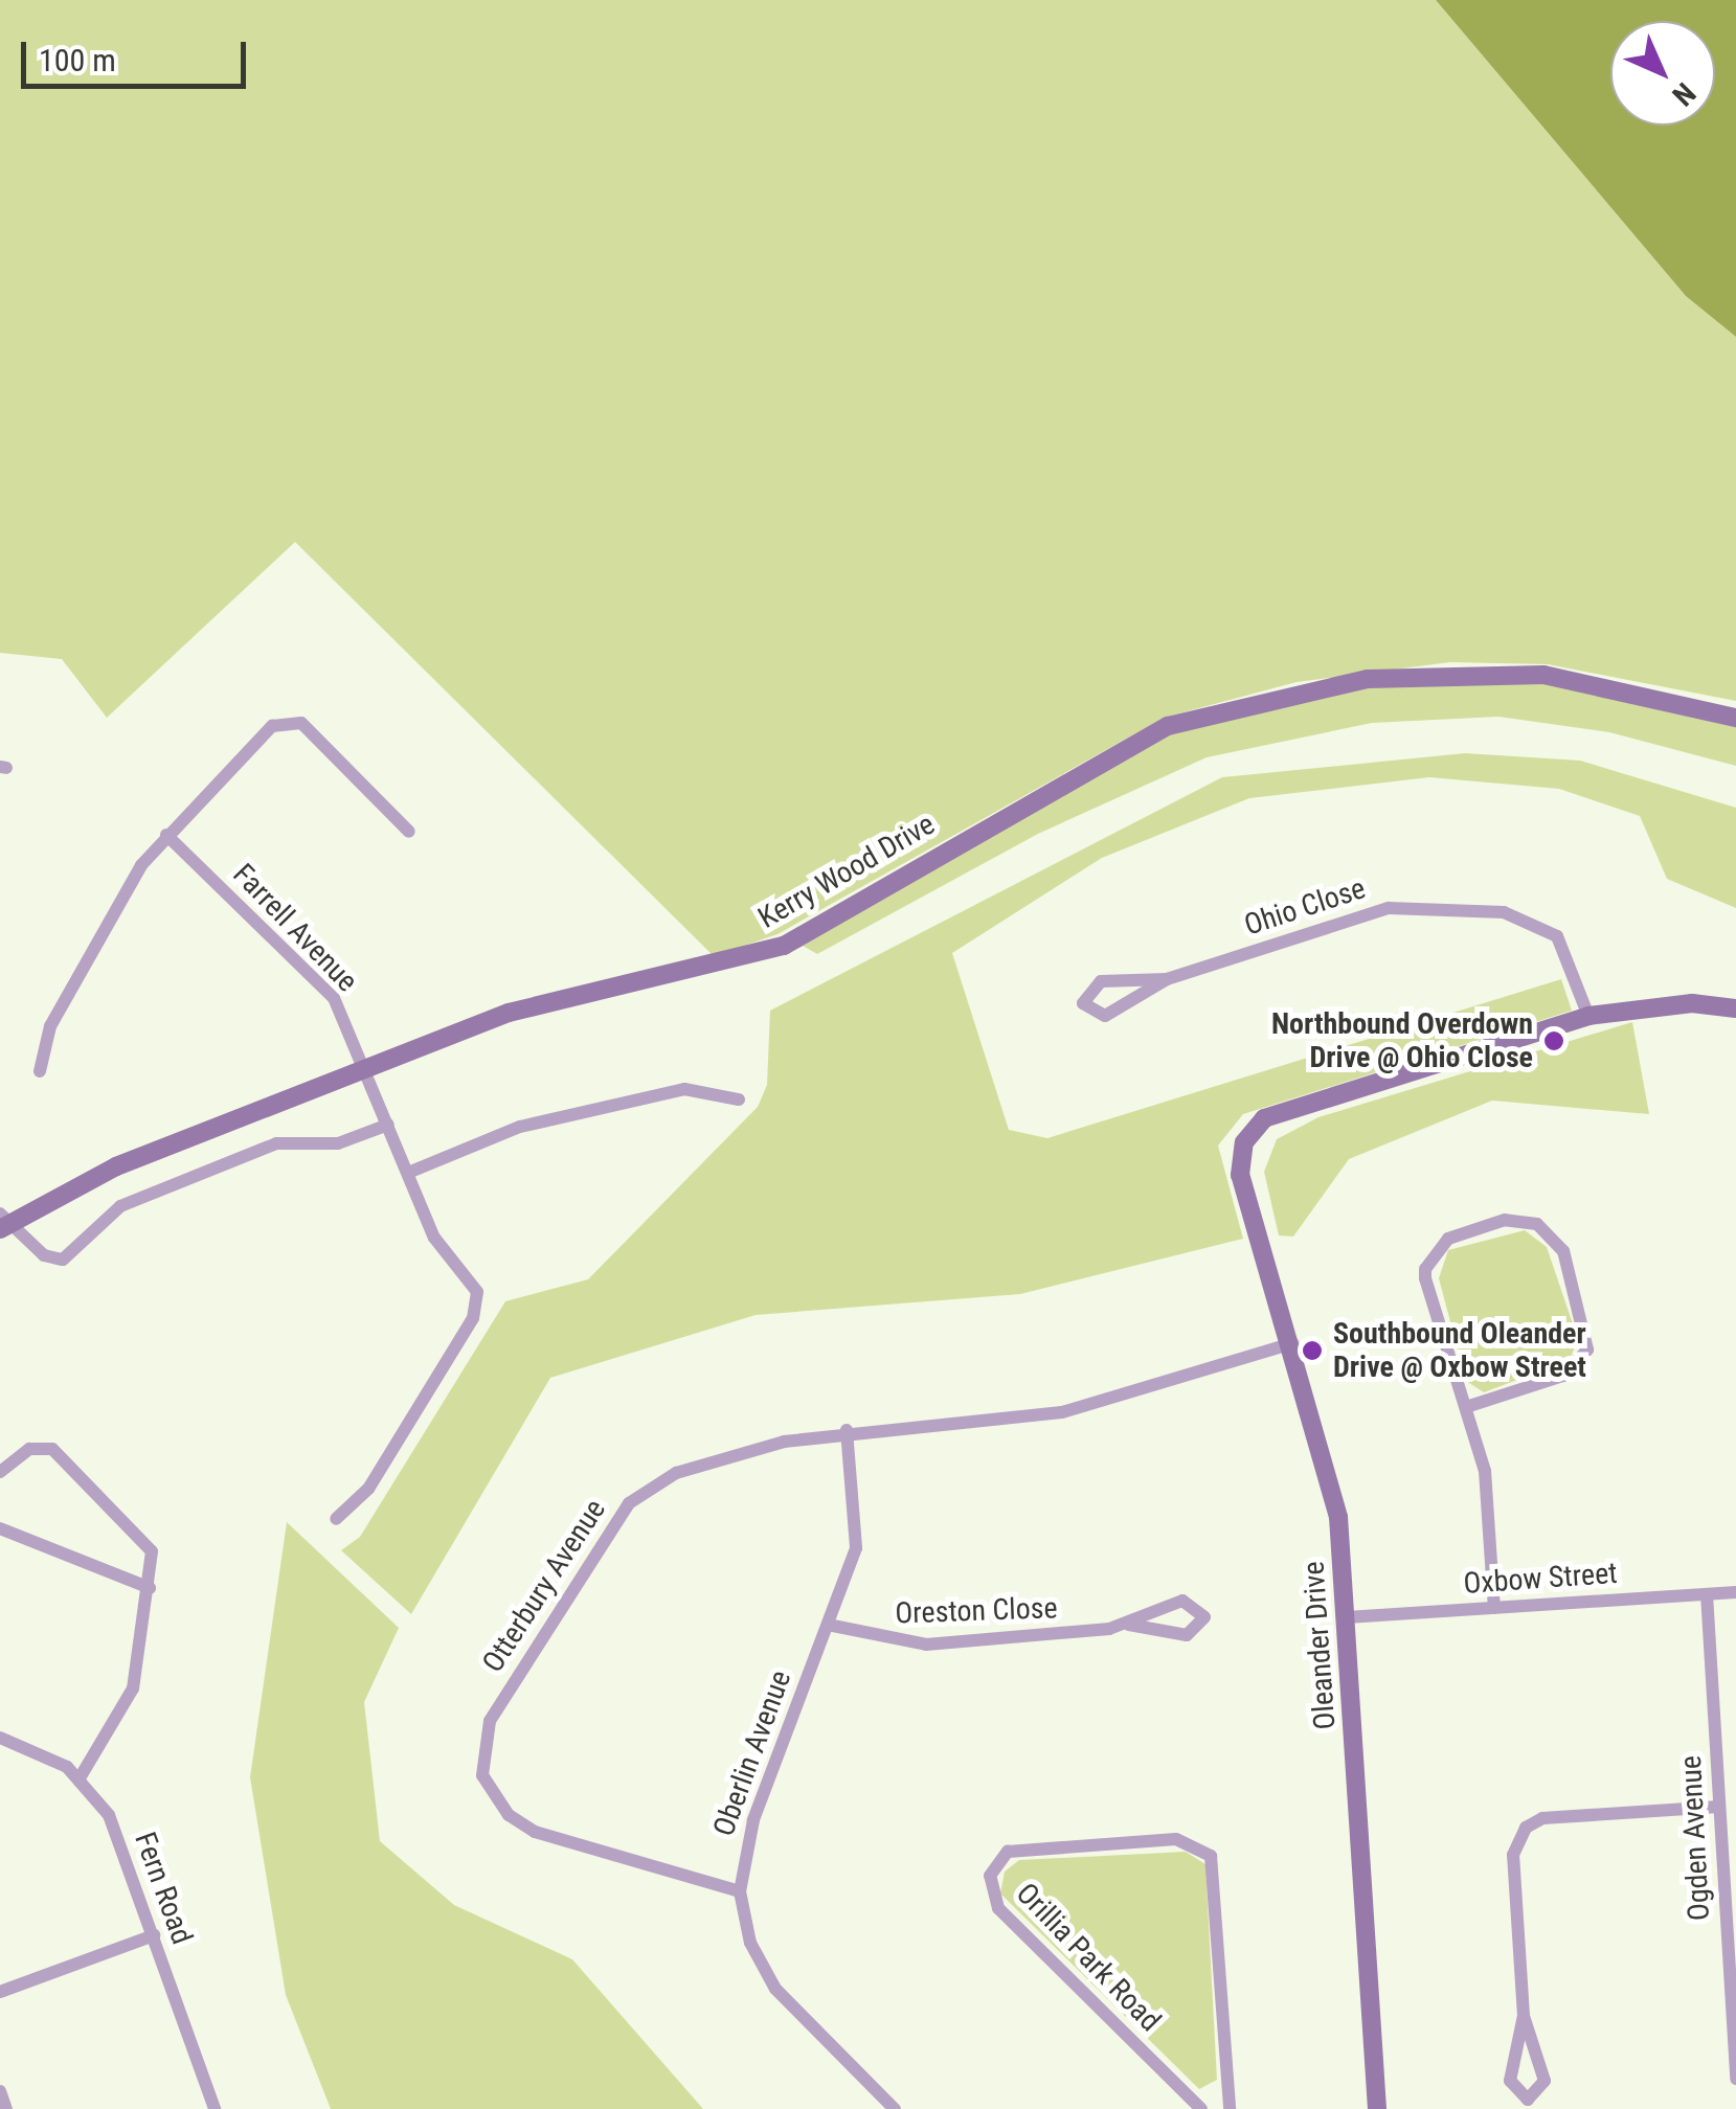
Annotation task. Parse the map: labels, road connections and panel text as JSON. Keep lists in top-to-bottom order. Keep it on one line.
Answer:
{"streets":{"street":["Kerry Wood Drive","Ohio Close","Farrell Avenue","Oxbow Street","Otterbury Avenue","Oreston Close","Oleander Drive","Oberlin Avenue","Ogden Avenue","Fern Road","Orillia Park Road"]},"crossings":[["Kerry Wood Drive","Farrell Avenue"],["Ohio Close","Oleander Drive"],["Oxbow Street","Oleander Drive"],["Oxbow Street","Ogden Avenue"],["Otterbury Avenue","Oleander Drive"],["Otterbury Avenue","Oberlin Avenue"],["Oreston Close","Oberlin Avenue"]],"places":["Northbound Overdown Drive @ Ohio Close","Southbound Oleander Drive @ Oxbow Street"],"scale_bar":"100 m","north":"bottom right"}
